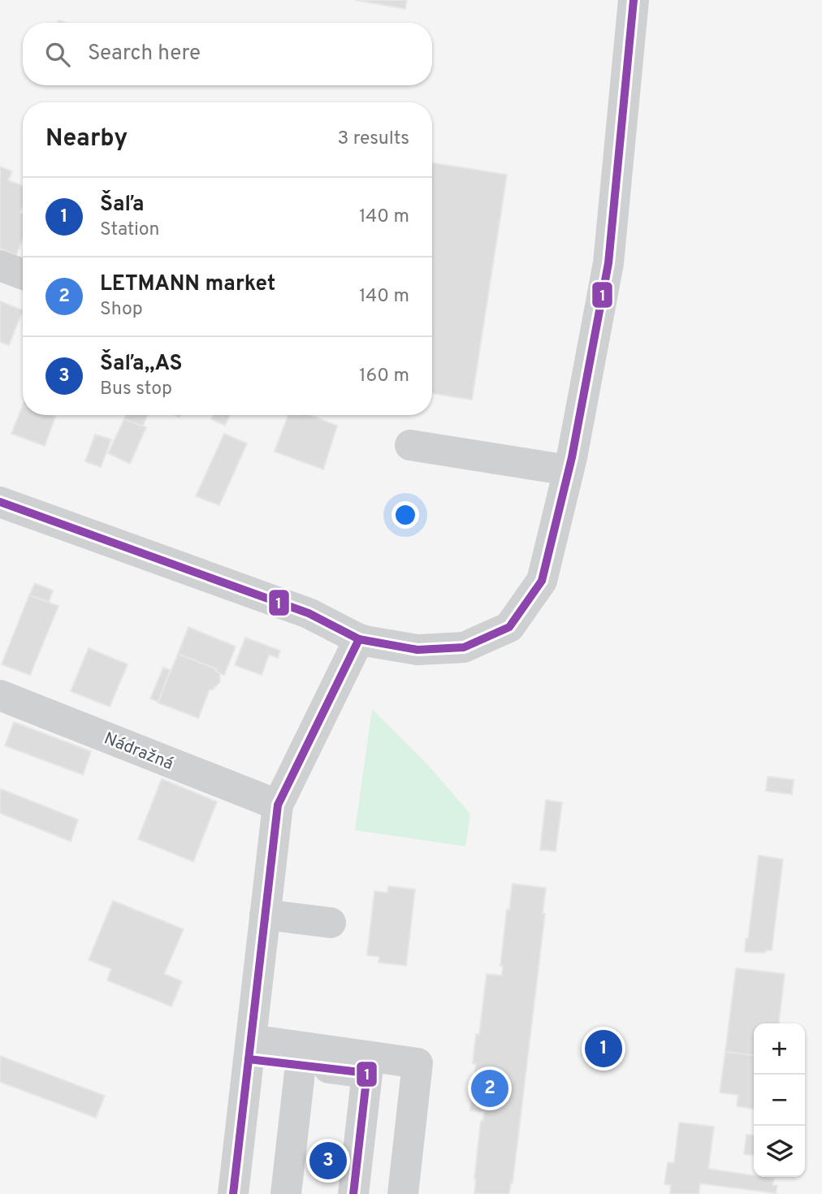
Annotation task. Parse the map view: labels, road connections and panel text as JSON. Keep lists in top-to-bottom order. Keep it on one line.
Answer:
{"streets":{"street":["Nádražná"]},"lines":["transit line 1"],"page":{"search":"Search here","heading":["Nearby","3 results"],"list":[{"mark":"1","name":"Šaľa","note":"Station","value":"140 m"},{"mark":"2","name":"LETMANN market","note":"Shop","value":"140 m"},{"mark":"3","name":"Šaľa,,AS","note":"Bus stop","value":"160 m"}],"map_buttons":["+","−"],"pins":["1","2","3"]}}
